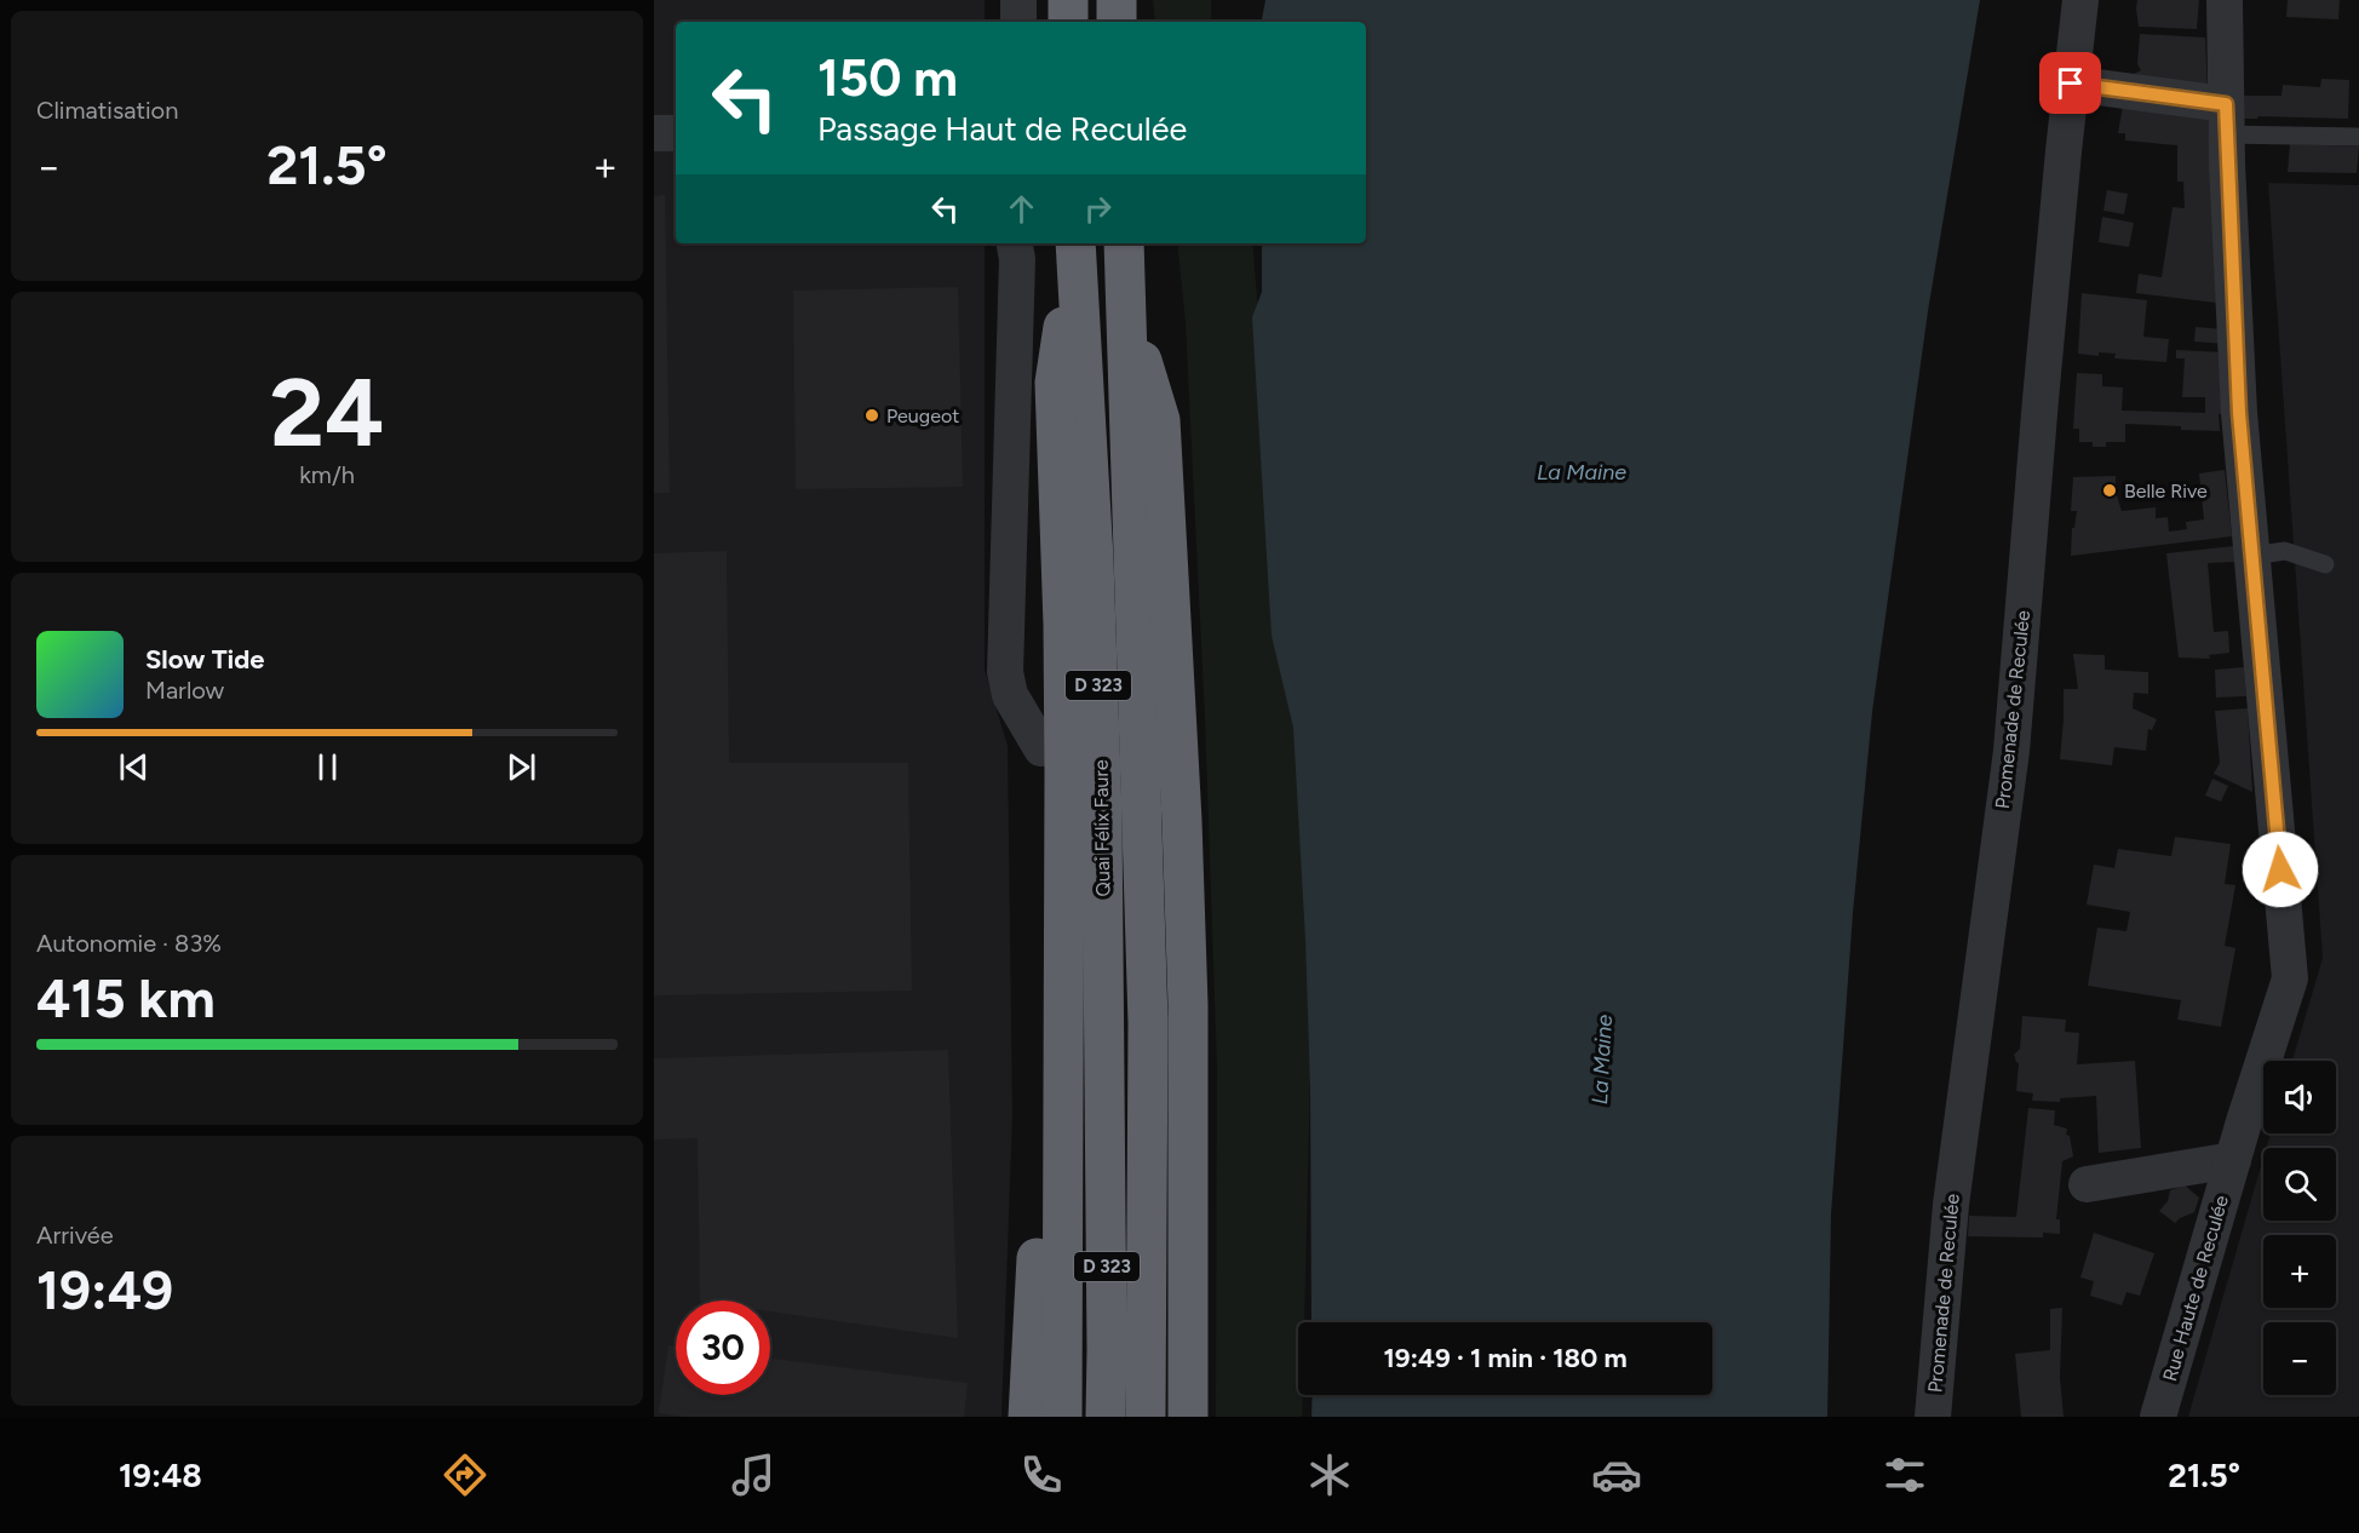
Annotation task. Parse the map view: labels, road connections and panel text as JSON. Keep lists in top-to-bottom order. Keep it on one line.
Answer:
{"streets":{"highway":["D 323","Quai Félix Faure"],"street":["Promenade de Reculée","Rue Haute de Reculée"]},"water":["La Maine"],"places":["Peugeot","Belle Rive"],"page":{"tile":["Climatisation",["24","km/h"],["Autonomie · 83%","415 km"],["Arrivée","19:49"]],"turn":["150 m","Passage Haut de Reculée"],"heat":["−","21.5°","+"],"song":["Slow Tide","Marlow"],"map_buttons":["+","−"],"limit":"30","trip":"19:49 · 1 min · 180 m","tabs":["19:48","21.5°"]}}
